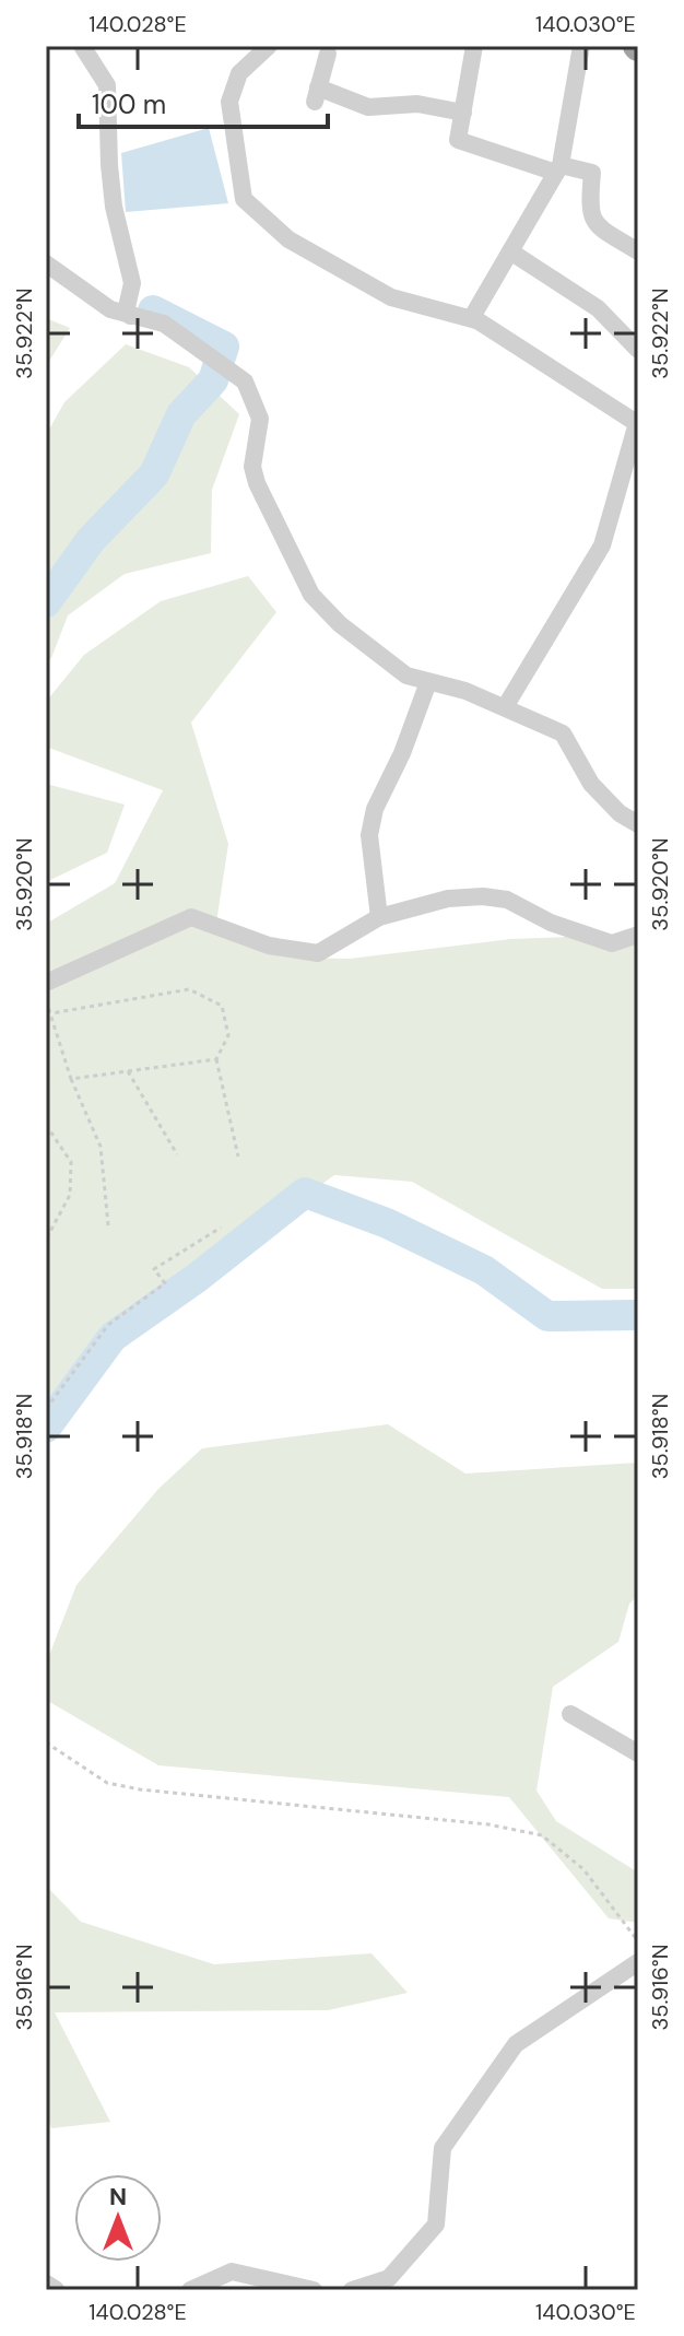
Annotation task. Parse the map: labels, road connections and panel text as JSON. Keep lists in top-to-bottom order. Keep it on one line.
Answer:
{"scale_bar":"100 m","north":"top","coordinates":["140.028°E","140.030°E","35.922°N","35.920°N","35.918°N","35.916°N"]}
